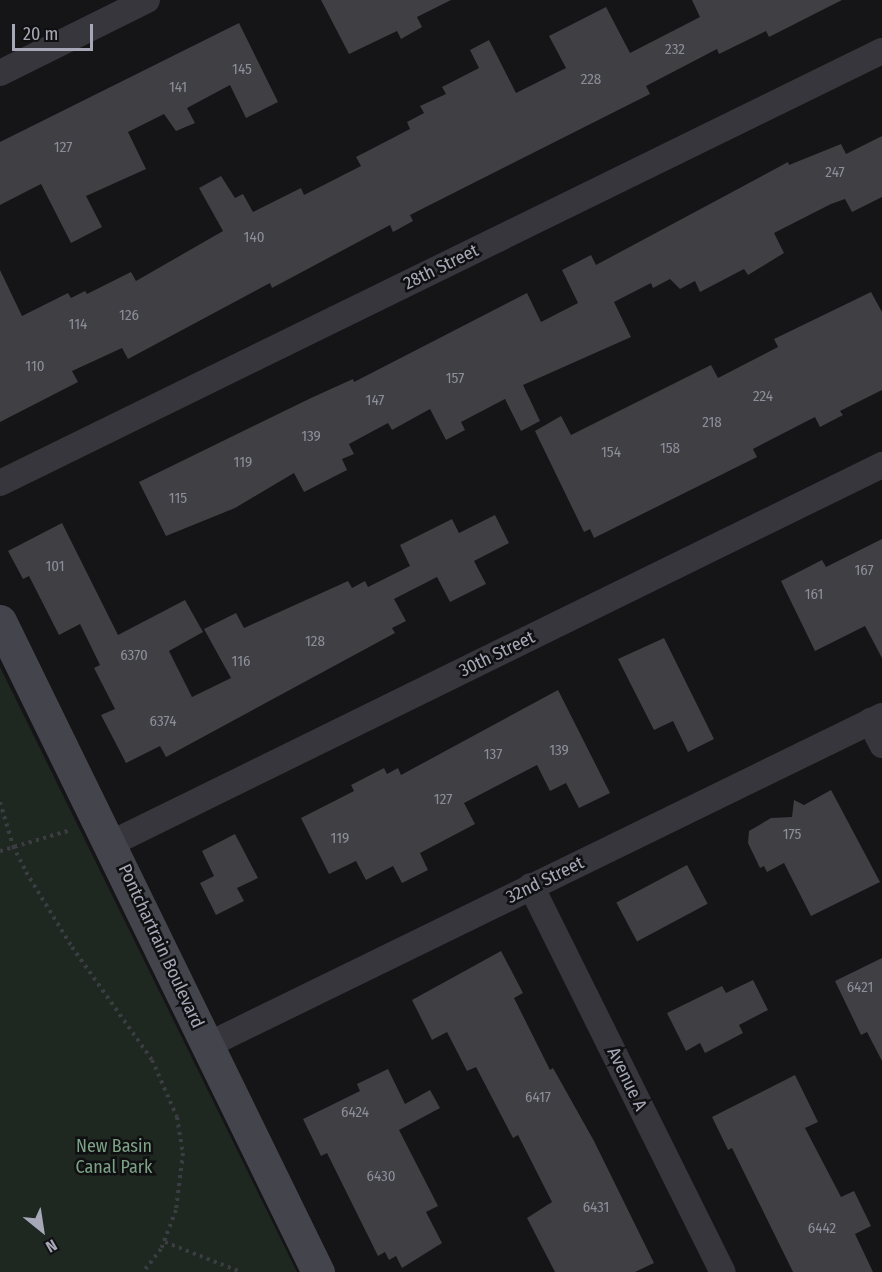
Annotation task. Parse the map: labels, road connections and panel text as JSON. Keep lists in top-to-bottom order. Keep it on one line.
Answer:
{"streets":{"main road":["Pontchartrain Boulevard"],"street":["28th Street","30th Street","32nd Street","Avenue A"]},"crossings":[["30th Street","Pontchartrain Boulevard"],["32nd Street","Pontchartrain Boulevard"],["32nd Street","Avenue A"]],"parks":["New Basin Canal Park"],"house_numbers":["232","145","228","141","127","247","140","126","114","110","157","224","147","218","139","158","154","119","115","101","167","161","128","6370","116","6374","139","137","127","175","119","6421","6417","6424","6430","6431","6442"],"scale_bar":"20 m","north":"bottom right"}
